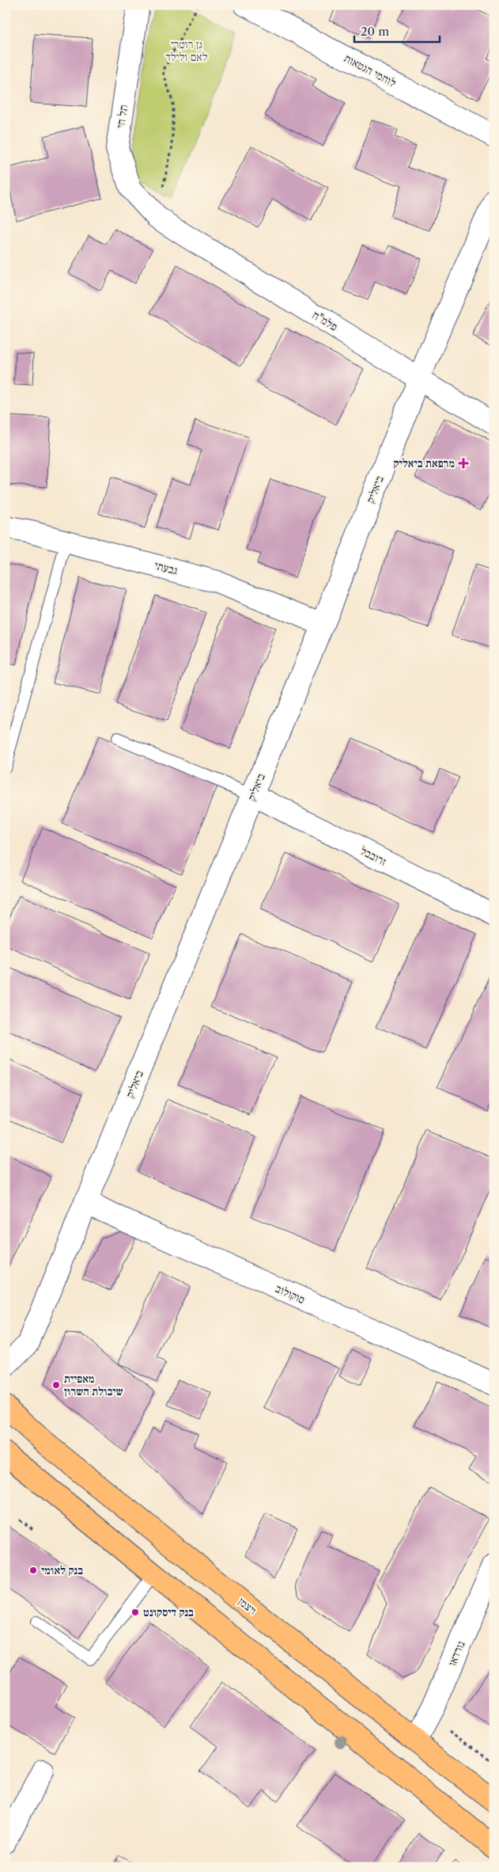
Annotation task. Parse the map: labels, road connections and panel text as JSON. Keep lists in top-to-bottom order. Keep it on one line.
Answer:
{"streets":{"main road":["ויצמן"],"street":["לוחמי הגטאות","תל חי","פלמ\"ח","ביאליק","גבעתי","זרובבל","סוקולוב","נורדאו"]},"crossings":[["תל חי","פלמ\"ח"],["פלמ\"ח","ביאליק"],["ביאליק","גבעתי"],["ביאליק","זרובבל"],["ביאליק","סוקולוב"],["ויצמן","נורדאו"]],"parks":["גן רוטרי לאם ולילד"],"places":{"health":["מרפאת ביאליק"],"other":["מאפיית שיבולת השרון","בנק לאומי","בנק דיסקונט"]},"scale_bar":"20 m"}
